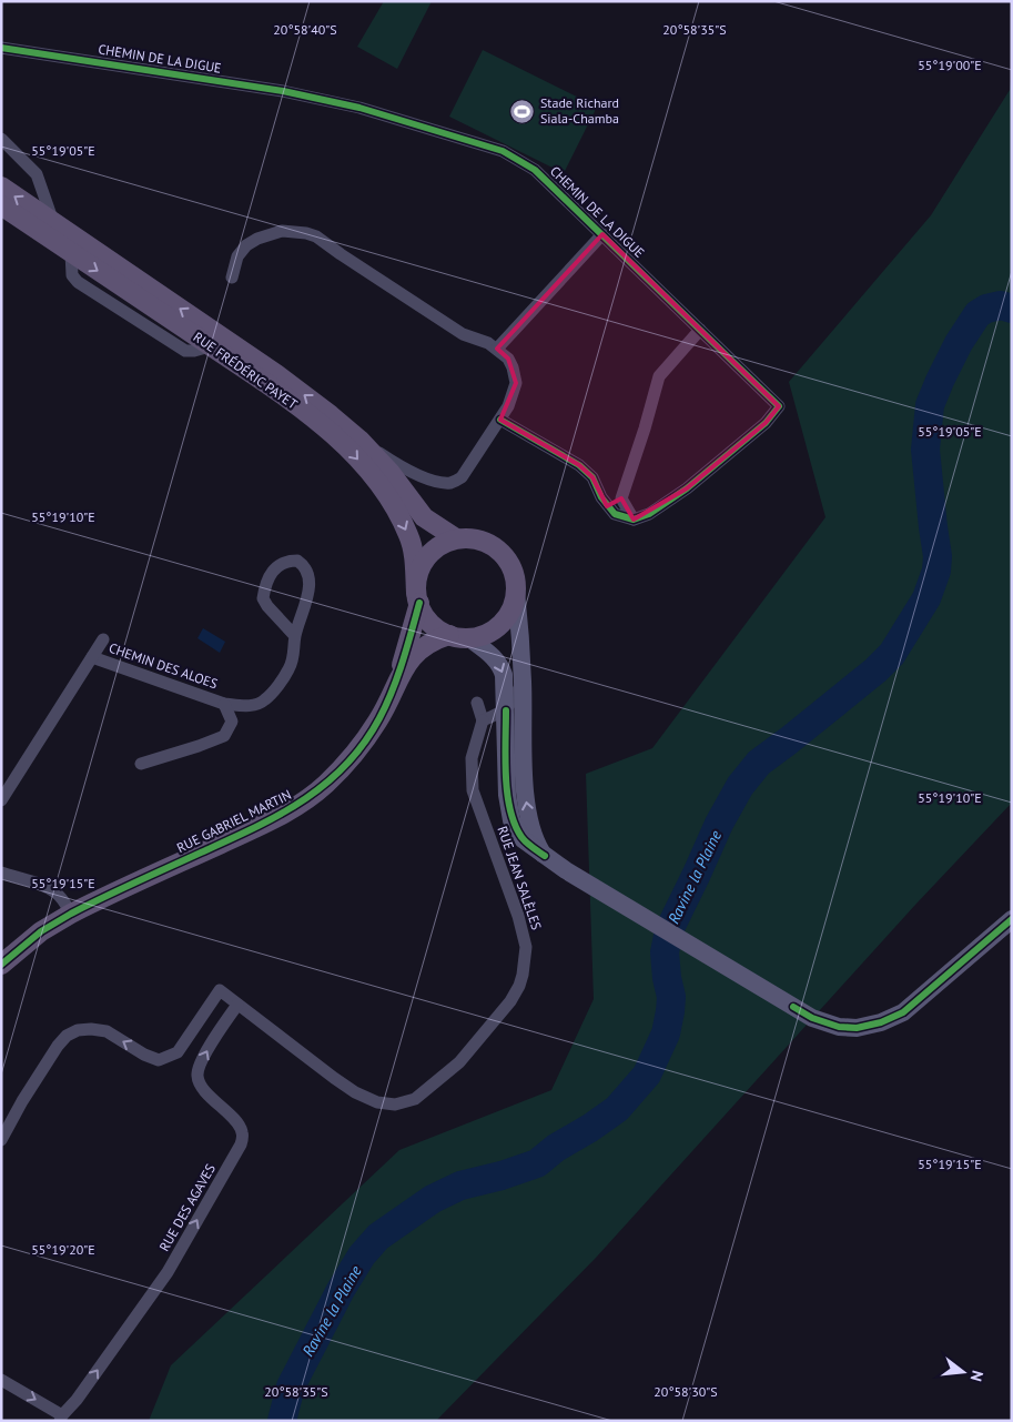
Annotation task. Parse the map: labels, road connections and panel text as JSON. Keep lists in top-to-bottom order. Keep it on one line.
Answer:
{"streets":{"main road":["RUE FRÉDÉRIC PAYET","RUE GABRIEL MARTIN"],"street":["CHEMIN DE LA DIGUE","CHEMIN DES ALOES","RUE JEAN SALÈLES","RUE DES AGAVES"]},"crossings":[["RUE FRÉDÉRIC PAYET","RUE GABRIEL MARTIN"],["RUE JEAN SALÈLES","RUE DES AGAVES"]],"one_way":["RUE DES AGAVES"],"water":["Ravine la Plaine"],"places":{"sports":["Stade Richard Siala-Chamba"]},"north":"right","coordinates":["20°58'40\"S","20°58'35\"S","55°19'00\"E","55°19'05\"E","55°19'10\"E","55°19'15\"E","55°19'20\"E","20°58'30\"S"]}
